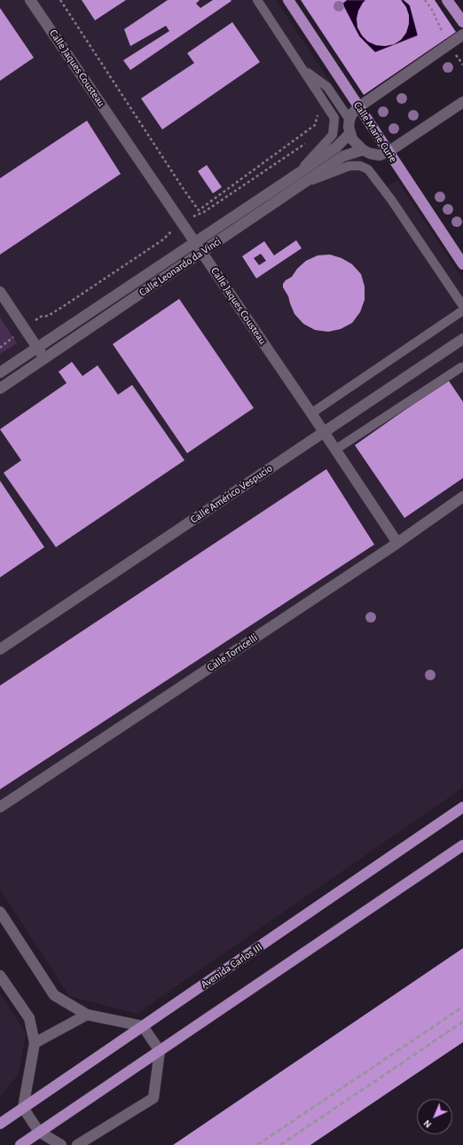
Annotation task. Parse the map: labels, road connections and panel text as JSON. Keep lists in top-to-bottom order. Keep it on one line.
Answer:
{"streets":{"main road":["Calle Marie Curie","Avenida Carlos III"],"street":["Calle Jaques Cousteau","Calle Leonardo da Vinci","Calle Américo Vespucio","Calle Torricelli"]},"crossings":[["Calle Jaques Cousteau","Calle Leonardo da Vinci"],["Calle Jaques Cousteau","Calle Américo Vespucio"],["Calle Jaques Cousteau","Calle Torricelli"]],"north":"bottom left"}
